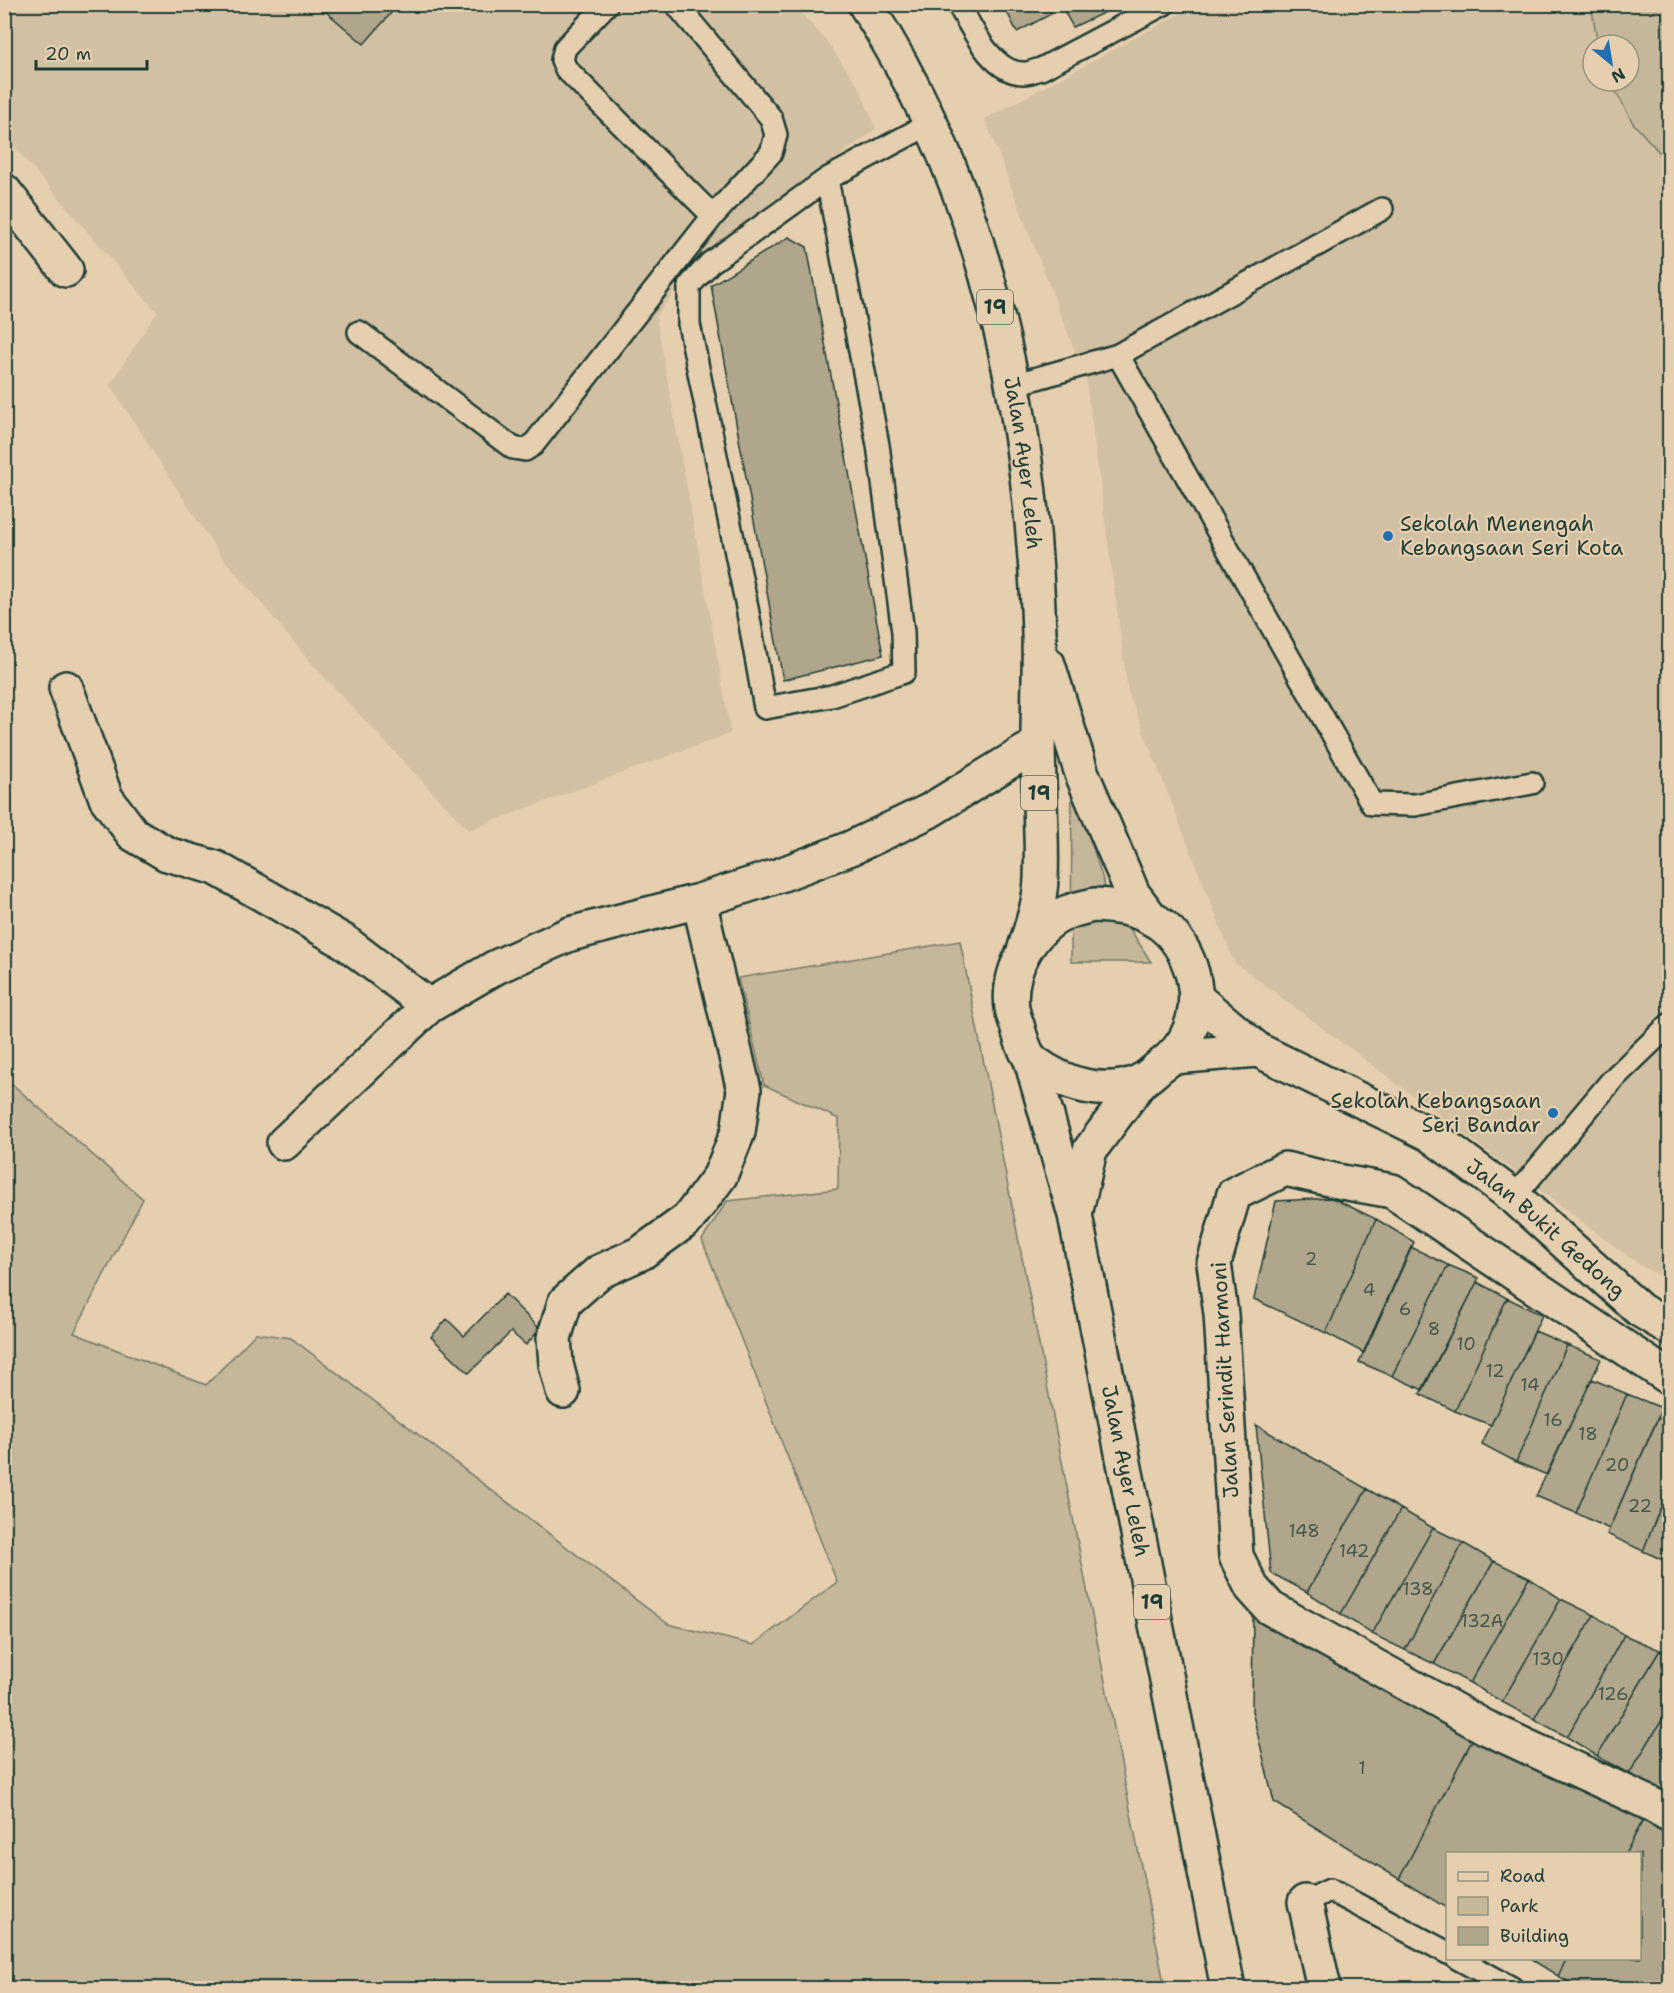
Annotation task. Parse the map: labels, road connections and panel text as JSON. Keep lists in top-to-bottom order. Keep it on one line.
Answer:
{"streets":{"street":["19","Jalan Ayer Leleh","Jalan Bukit Gedong","Jalan Serindit Harmoni"]},"crossings":[["Jalan Ayer Leleh","Jalan Bukit Gedong"]],"places":["Sekolah Menengah Kebangsaan Seri Kota","Sekolah Kebangsaan Seri Bandar"],"house_numbers":["2","4","6","8","10","12","14","16","18","20","22","148","142","138","132A","130","126","1"],"legend":["Road","Park","Building"],"scale_bar":"20 m","north":"bottom right"}
